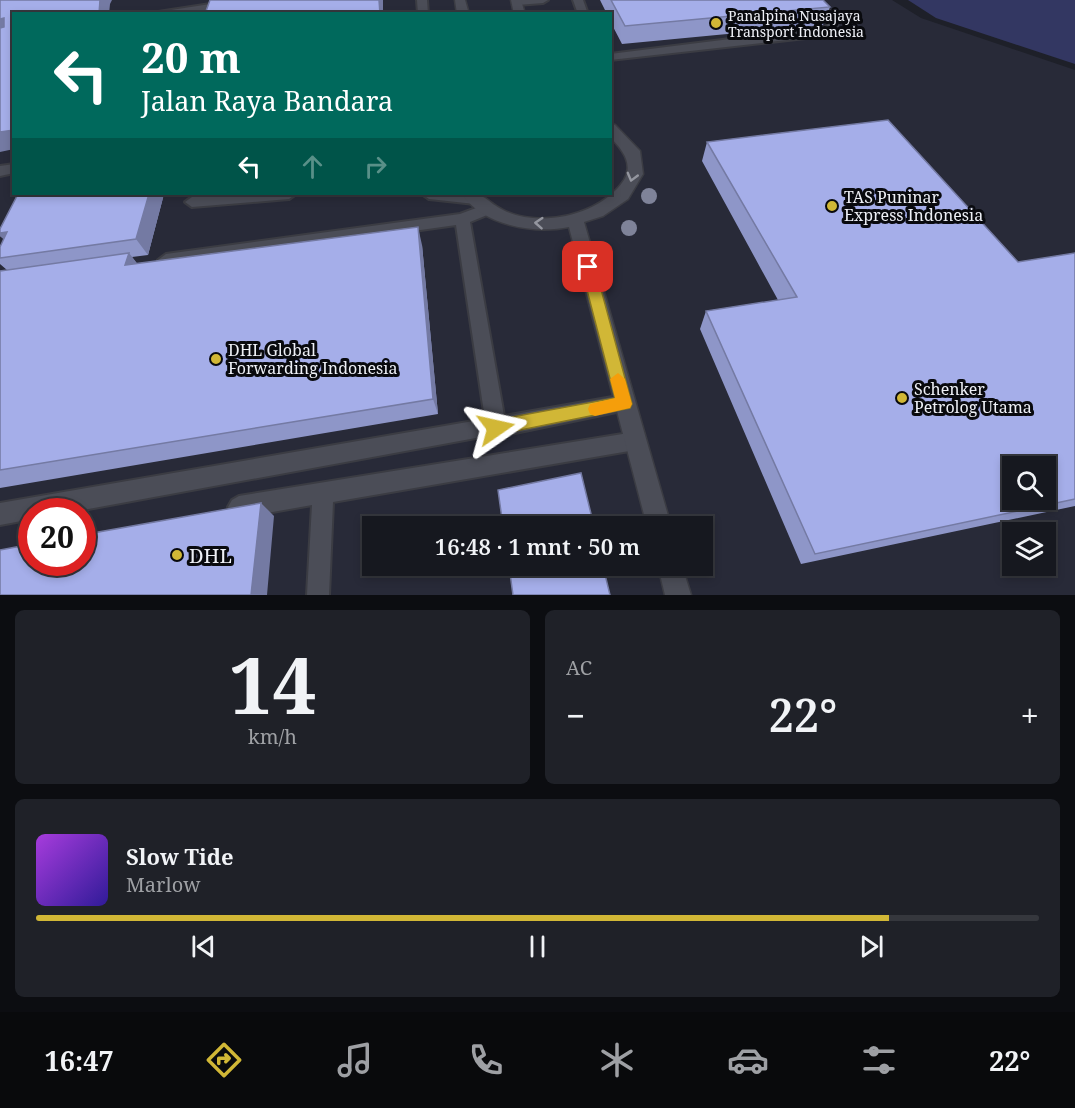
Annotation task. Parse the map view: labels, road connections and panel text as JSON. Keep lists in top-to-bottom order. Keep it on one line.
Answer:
{"places":["Panalpina Nusajaya Transport Indonesia","TAS Puninar Express Indonesia","DHL Global Forwarding Indonesia","Schenker Petrolog Utama","DHL"],"page":{"turn":["20 m","Jalan Raya Bandara"],"limit":"20","trip":"16:48 · 1 mnt · 50 m","tile":[["14","km/h"],"AC"],"heat":["−","22°","+"],"song":["Slow Tide","Marlow"],"tabs":["16:47","22°"]}}
